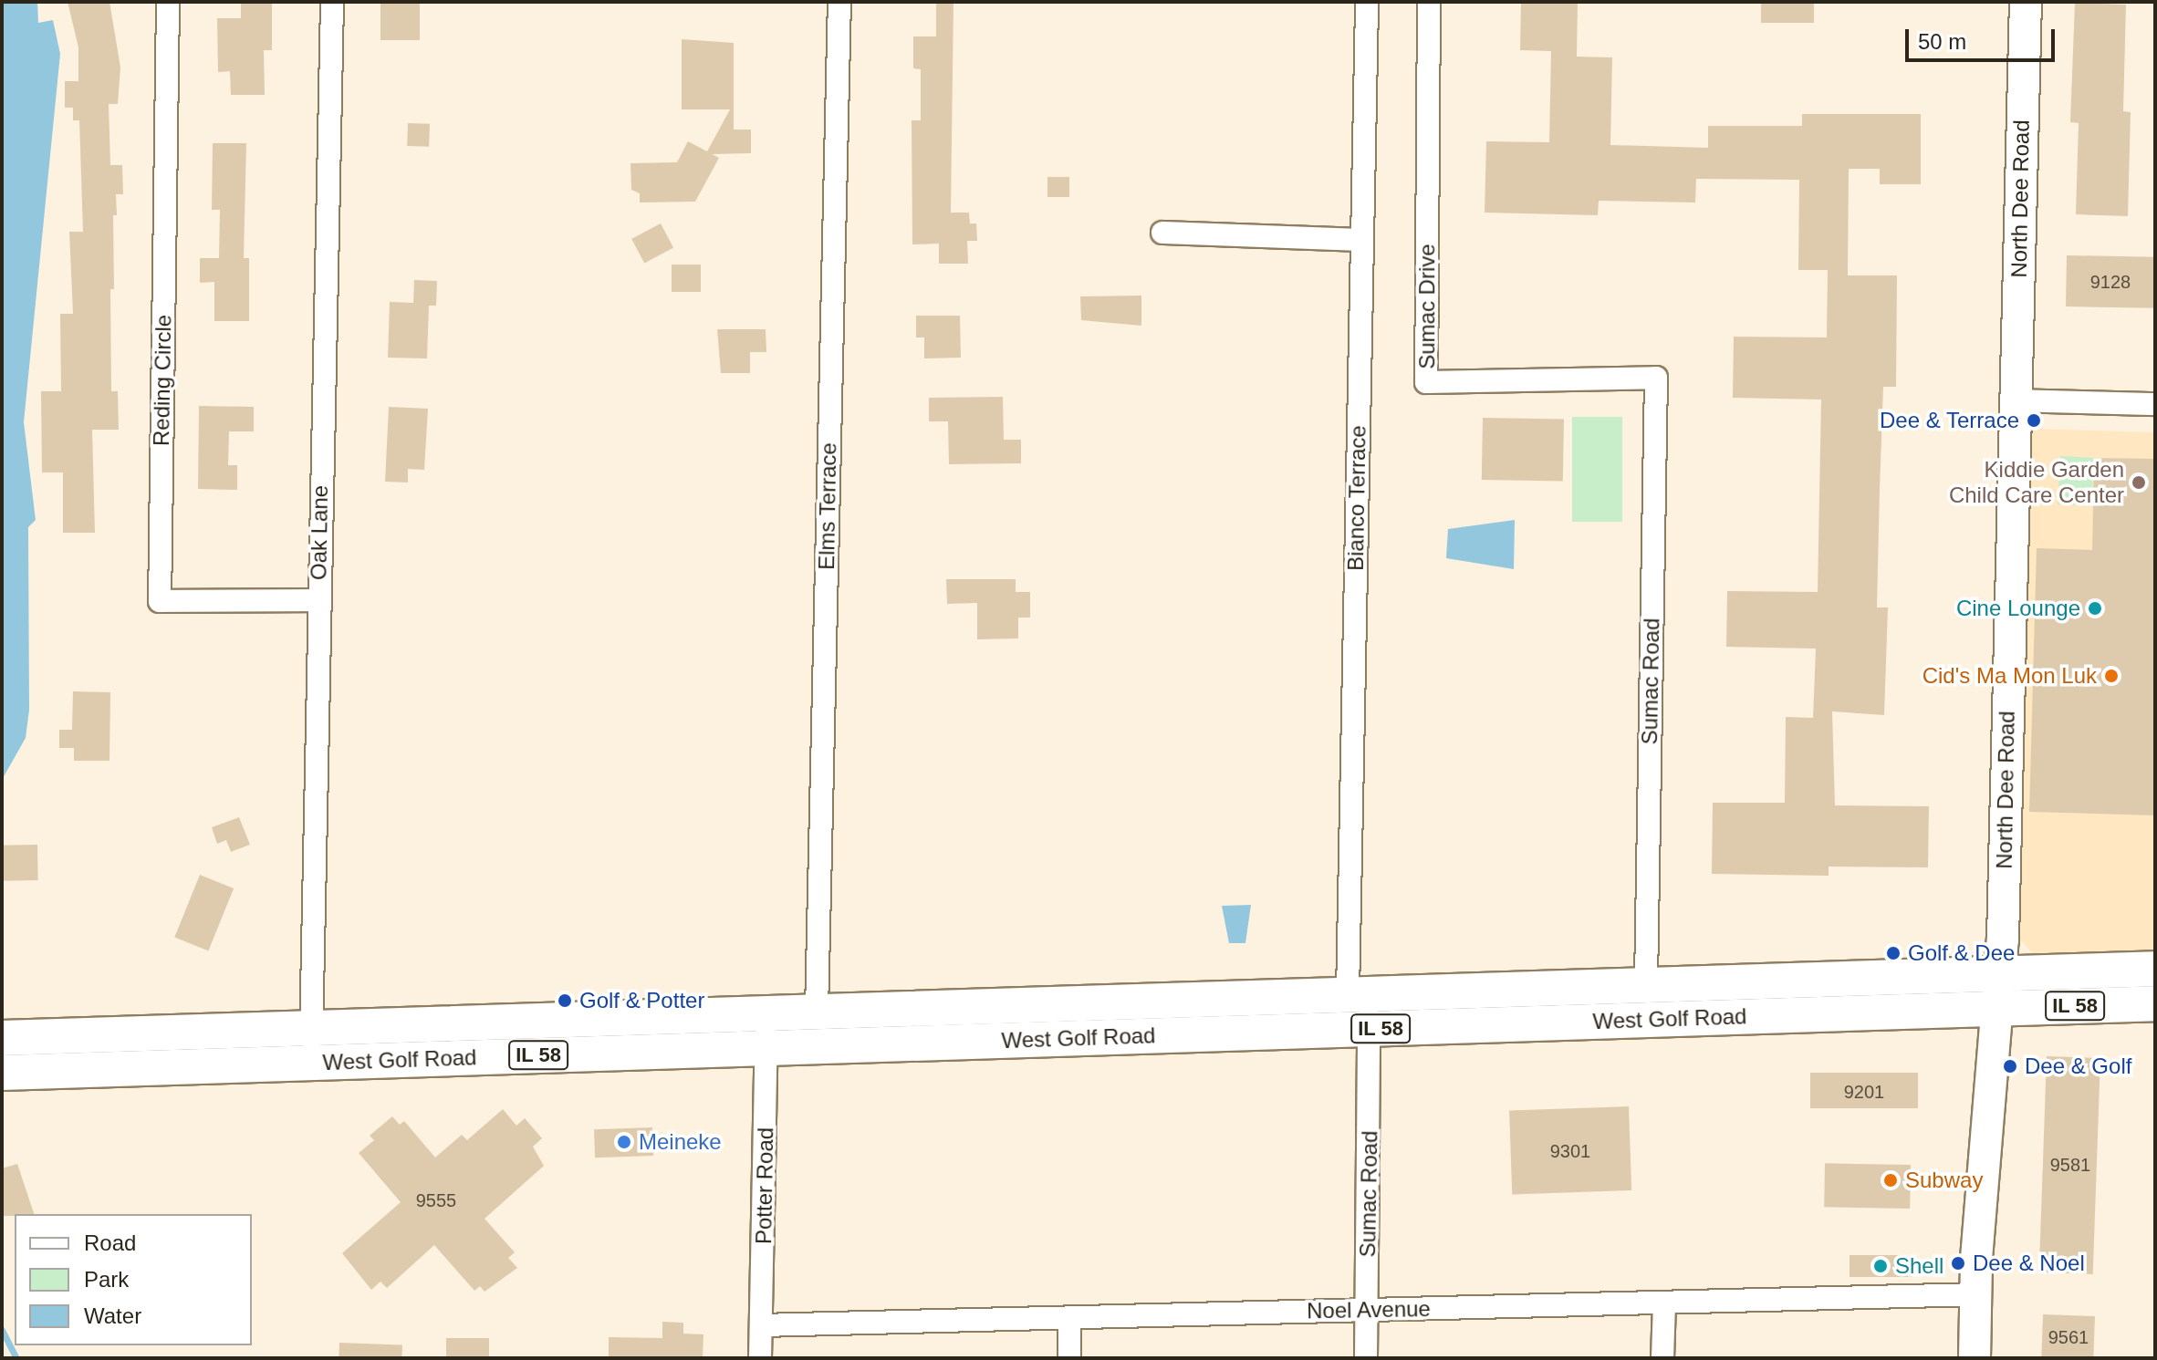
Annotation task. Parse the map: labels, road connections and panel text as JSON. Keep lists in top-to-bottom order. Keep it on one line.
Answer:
{"streets":{"main road":["IL 58","West Golf Road"],"street":["North Dee Road","Sumac Drive","Reding Circle","Bianco Terrace","Elms Terrace","Oak Lane","Sumac Road","Potter Road","Noel Avenue"]},"crossings":[["North Dee Road","West Golf Road"],["North Dee Road","Noel Avenue"],["Sumac Drive","Sumac Road"],["Reding Circle","Oak Lane"],["Bianco Terrace","Sumac Road"],["Bianco Terrace","West Golf Road"],["Elms Terrace","West Golf Road"],["Oak Lane","West Golf Road"],["Sumac Road","West Golf Road"],["Sumac Road","Noel Avenue"],["West Golf Road","Potter Road"],["Potter Road","Noel Avenue"]],"places":["Dee & Terrace","Kiddie Garden Child Care Center","Cine Lounge","Cid's Ma Mon Luk","Golf & Dee","Golf & Potter","Dee & Golf","Meineke","Subway","Dee & Noel","Shell"],"house_numbers":["9128","9201","9301","9581","9555","9561"],"legend":["Road","Park","Water"],"scale_bar":"50 m"}
